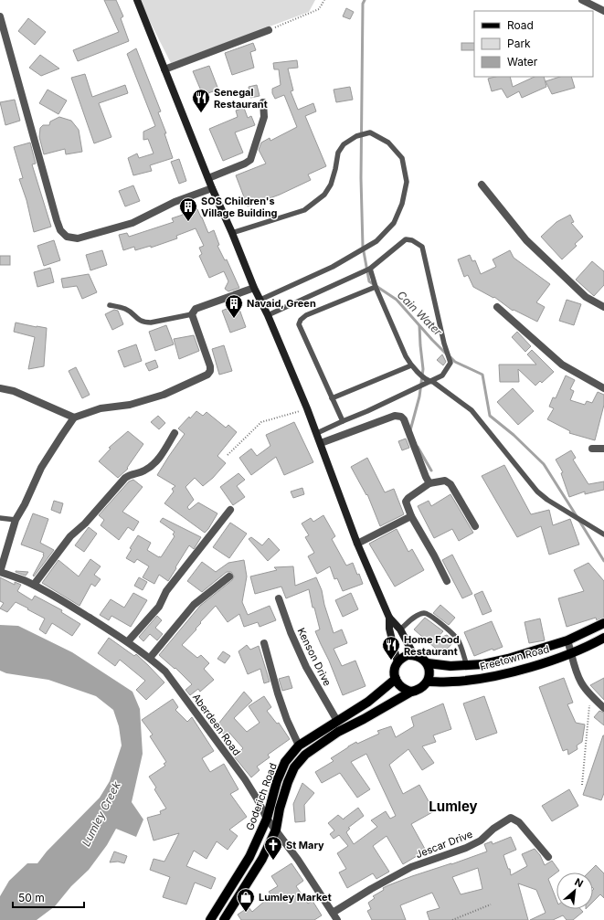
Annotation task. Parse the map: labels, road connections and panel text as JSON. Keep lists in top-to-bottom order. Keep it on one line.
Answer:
{"streets":{"main road":["Freetown Road","Goderich Road"],"street":["Kenson Drive","Aberdeen Road","Jescar Drive"]},"crossings":[["Kenson Drive","Goderich Road"],["Freetown Road","Goderich Road"],["Aberdeen Road","Goderich Road"],["Aberdeen Road","Jescar Drive"]],"districts":["Lumley"],"water":["Cain Water","Lumley Creek"],"places":{"restaurant":["Senegal Restaurant","Home Food Restaurant"],"building":["SOS Children's Village Building","Navaid, Green"],"church":["St Mary"],"shop":["Lumley Market"]},"legend":["Road","Park","Water"],"scale_bar":"50 m","north":"top right"}
